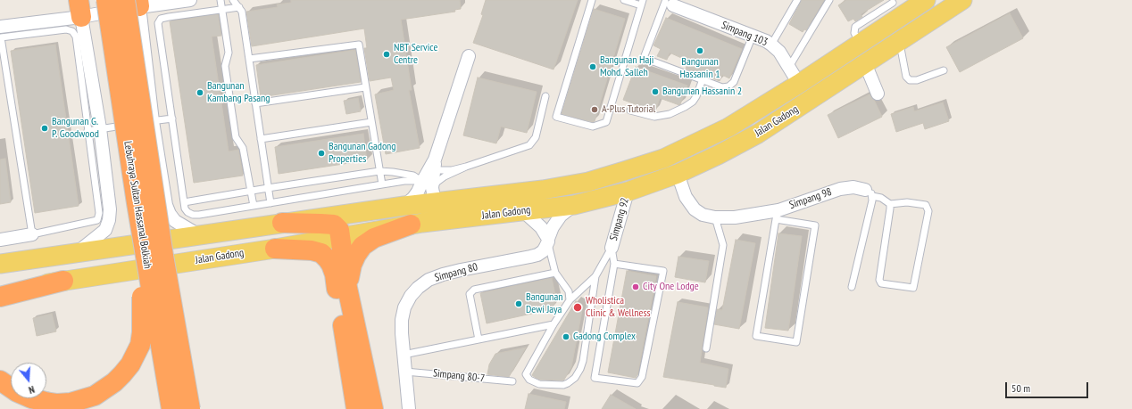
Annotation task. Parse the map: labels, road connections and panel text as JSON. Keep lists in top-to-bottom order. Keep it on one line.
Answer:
{"streets":{"highway":["Lebuhraya Sultan Hassanal Bolkiah"],"main road":["Jalan Gadong"],"street":["Simpang 103","Simpang 98","Simpang 92","Simpang 80"],"lane":["Simpang 80-7"]},"crossings":[["Simpang 103","Jalan Gadong"],["Jalan Gadong","Simpang 98"],["Jalan Gadong","Simpang 92"],["Jalan Gadong","Simpang 80"],["Simpang 80","Simpang 80-7"]],"places":["Bangunan Hassanin 1","NBT Service Centre","Bangunan Haji Mohd. Salleh","Bangunan Hassanin 2","Bangunan Kambang Pasang","A-Plus Tutorial","Bangunan G. P. Goodwood","Bangunan Gadong Properties","City One Lodge","Bangunan Dewi Jaya","Wholistica Clinic & Wellness","Gadong Complex"],"scale_bar":"50 m","north":"bottom"}
